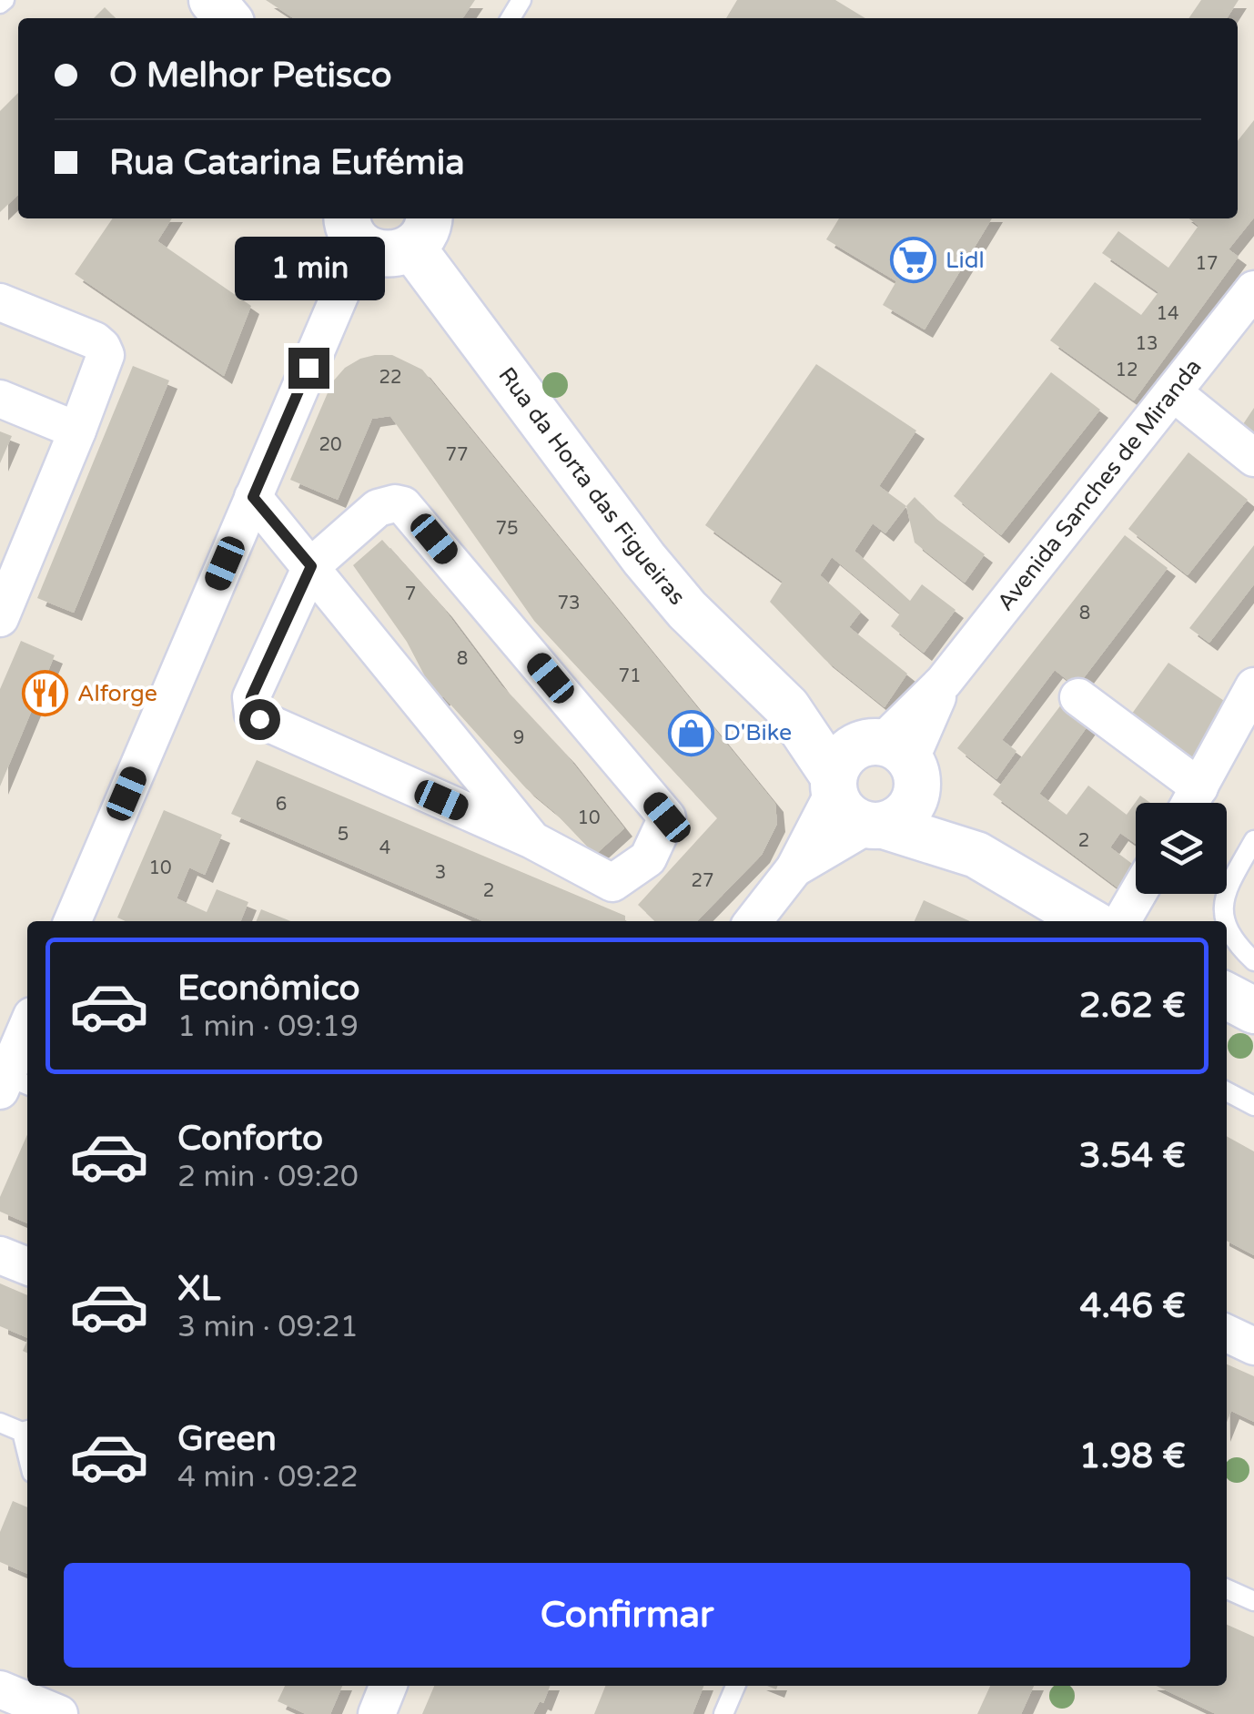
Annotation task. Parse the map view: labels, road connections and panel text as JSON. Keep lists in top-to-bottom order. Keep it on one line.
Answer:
{"streets":{"street":["Rua da Horta das Figueiras","Avenida Sanches de Miranda"]},"crossings":[["Rua da Horta das Figueiras","Avenida Sanches de Miranda"]],"places":{"supermarket":["Lidl"],"restaurant":["Alforge"],"shop":["D'Bike"]},"house_numbers":["17","14","13","12","22","20","77","75","7","73","8","8","71","9","6","10","5","2","4","10","3","27","2"],"page":{"banner":["O Melhor Petisco","Rua Catarina Eufémia"],"bubble":"1 min","list":[{"name":"Econômico","note":"1 min · 09:19","value":"2.62 €"},{"name":"Conforto","note":"2 min · 09:20","value":"3.54 €"},{"name":"XL","note":"3 min · 09:21","value":"4.46 €"},{"name":"Green","note":"4 min · 09:22","value":"1.98 €"}],"buttons":"Confirmar"}}
